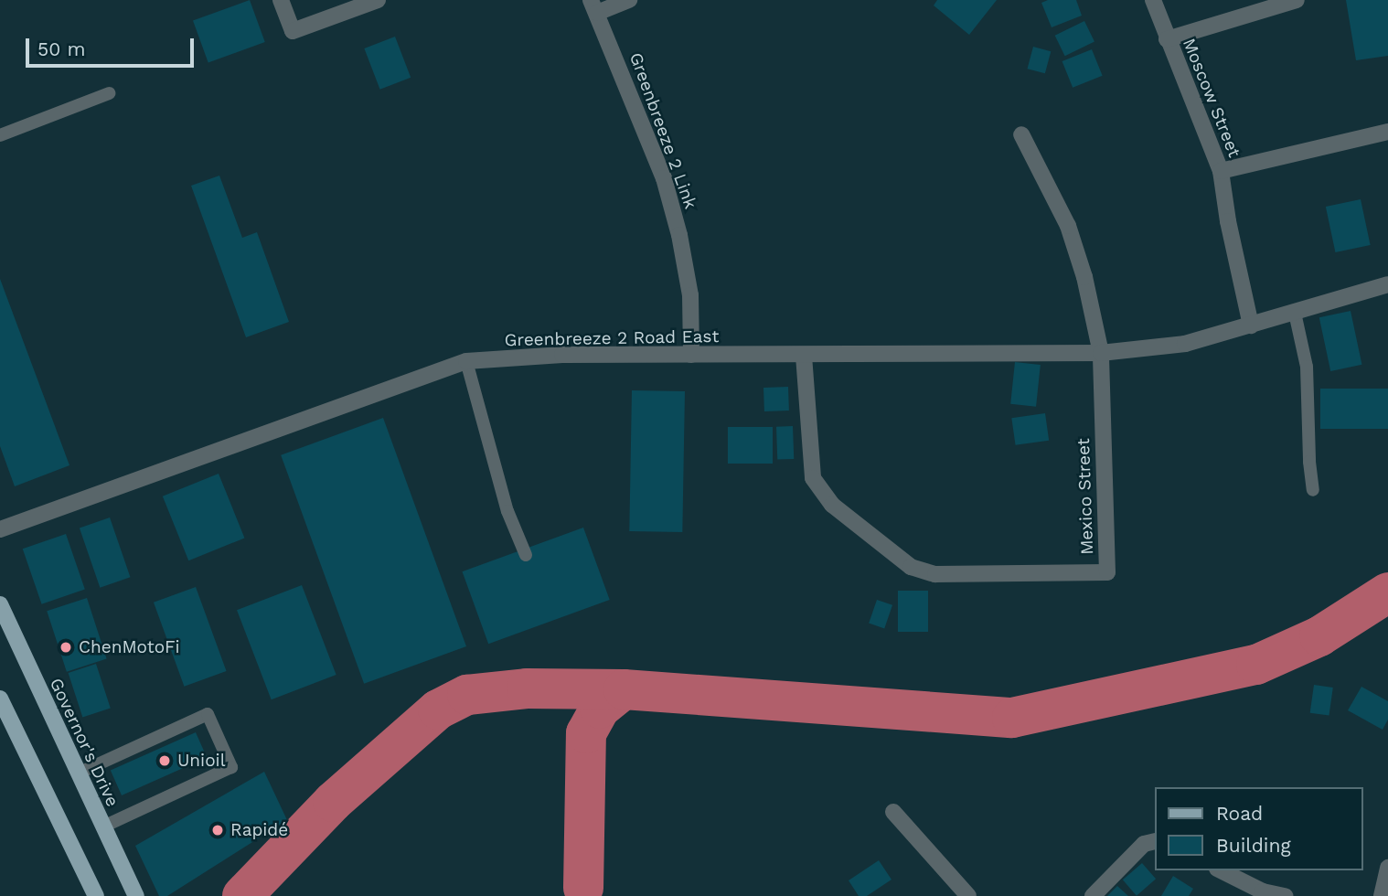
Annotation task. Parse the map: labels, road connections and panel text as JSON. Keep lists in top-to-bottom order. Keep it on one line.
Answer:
{"streets":{"main road":["Governor's Drive"],"street":["Moscow Street","Greenbreeze 2 Link","Greenbreeze 2 Road East","Mexico Street"]},"crossings":[["Moscow Street","Greenbreeze 2 Road East"],["Greenbreeze 2 Link","Greenbreeze 2 Road East"],["Greenbreeze 2 Road East","Mexico Street"]],"places":["ChenMotoFi","Unioil","Rapidé"],"legend":["Road","Building"],"scale_bar":"50 m"}
